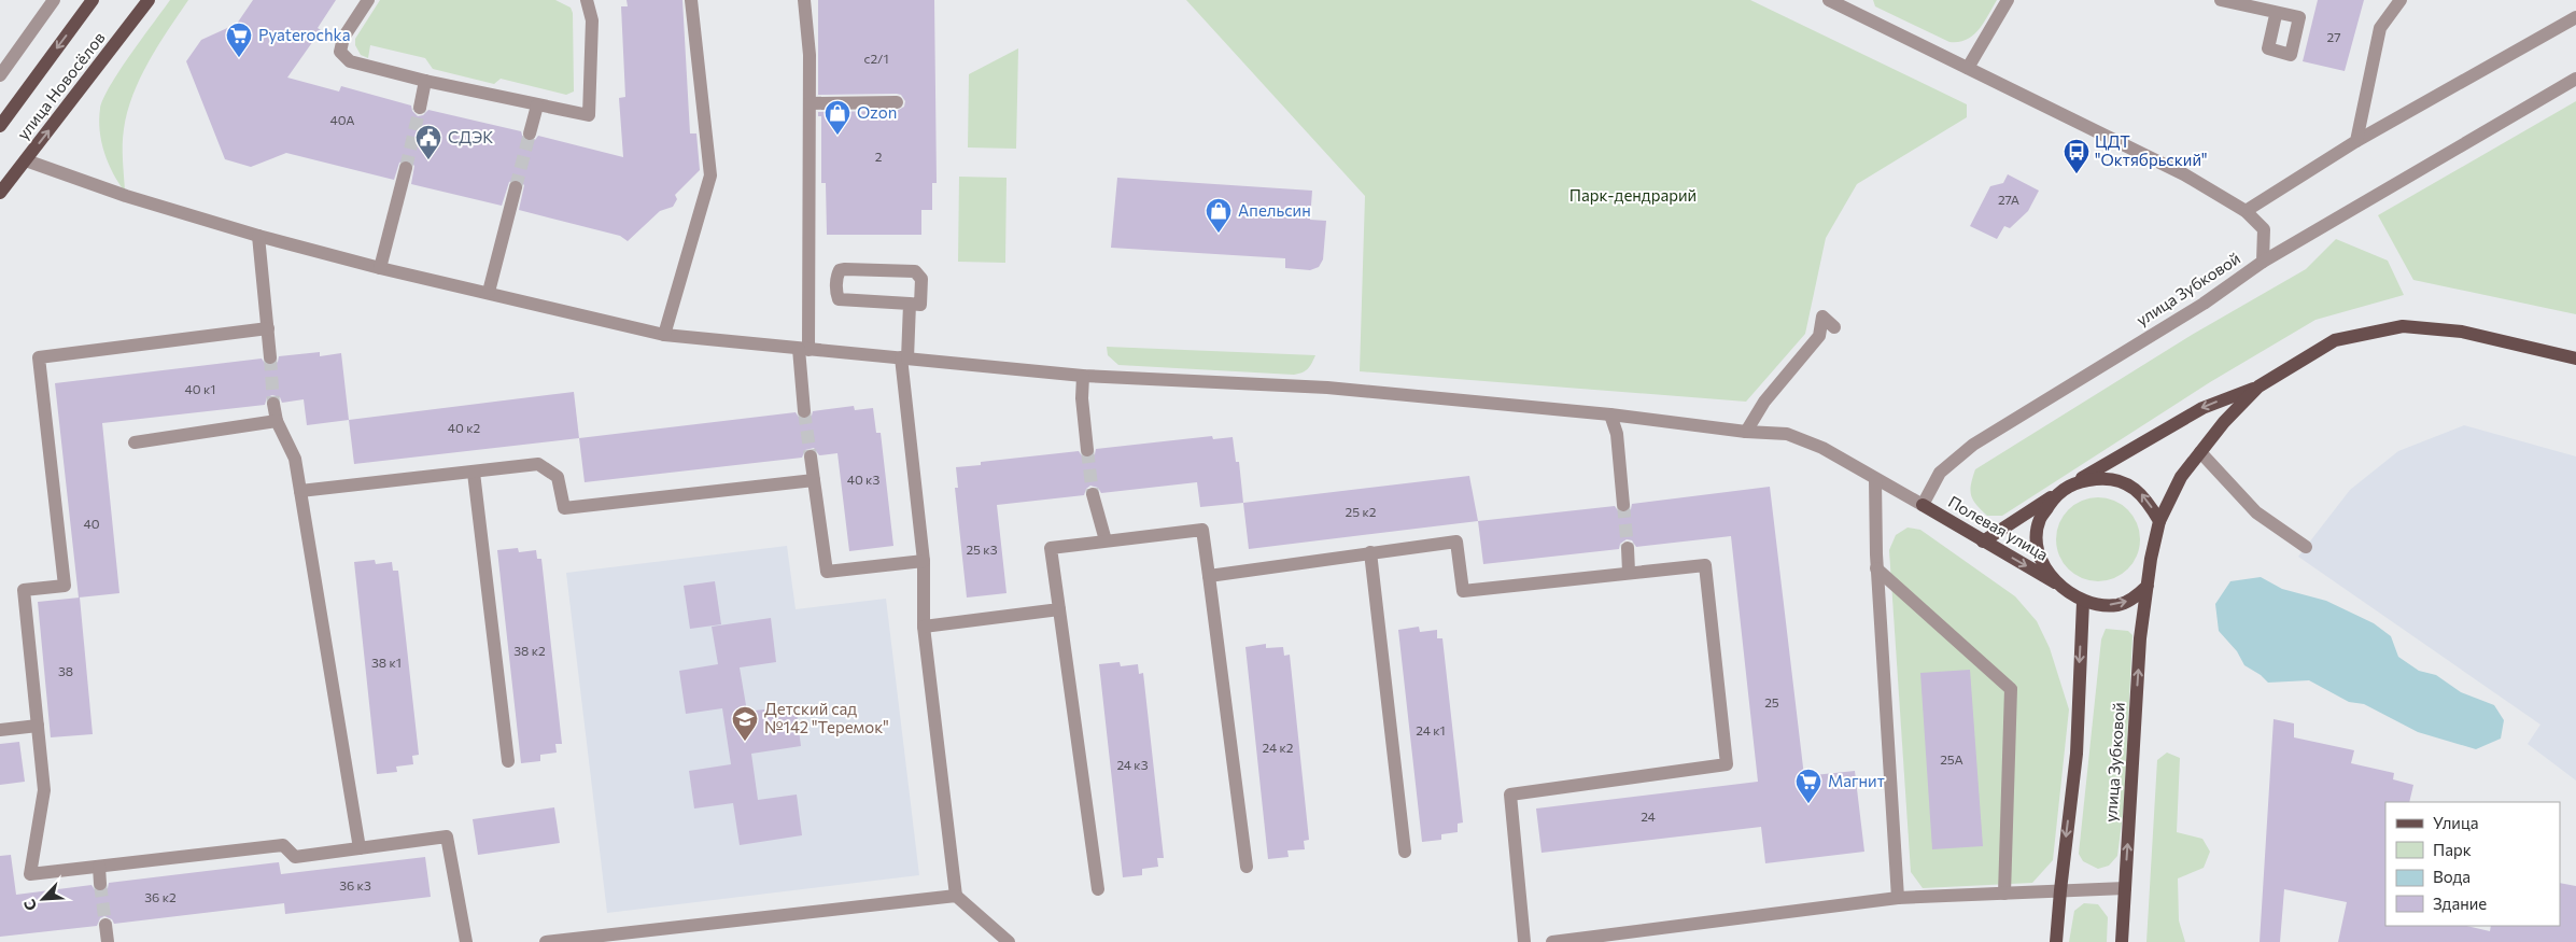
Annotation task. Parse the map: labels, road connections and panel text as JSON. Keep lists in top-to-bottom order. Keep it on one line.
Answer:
{"streets":{"main road":["улица Новосёлов","улица Зубковой","Полевая улица"]},"crossings":[["улица Зубковой","Полевая улица"]],"parks":["Парк-дендрарий"],"places":{"supermarket":["Pyaterochka","Магнит"],"shop":["Ozon","Апельсин"],"public building":["СДЭК"],"bus stop":["ЦДТ \"Октябрьский\""],"school or university":["Детский сад №142 \"Теремок\""]},"house_numbers":["27","с2/1","40А","2","27А","40 к1","40 к2","40 к3","25 к2","40","25 к3","38 к2","38 к1","38","25","24 к1","24 к2","25А","24 к3","24","36 к3","36 к2"],"legend":["Улица","Парк","Вода","Здание"],"north":"bottom left"}
